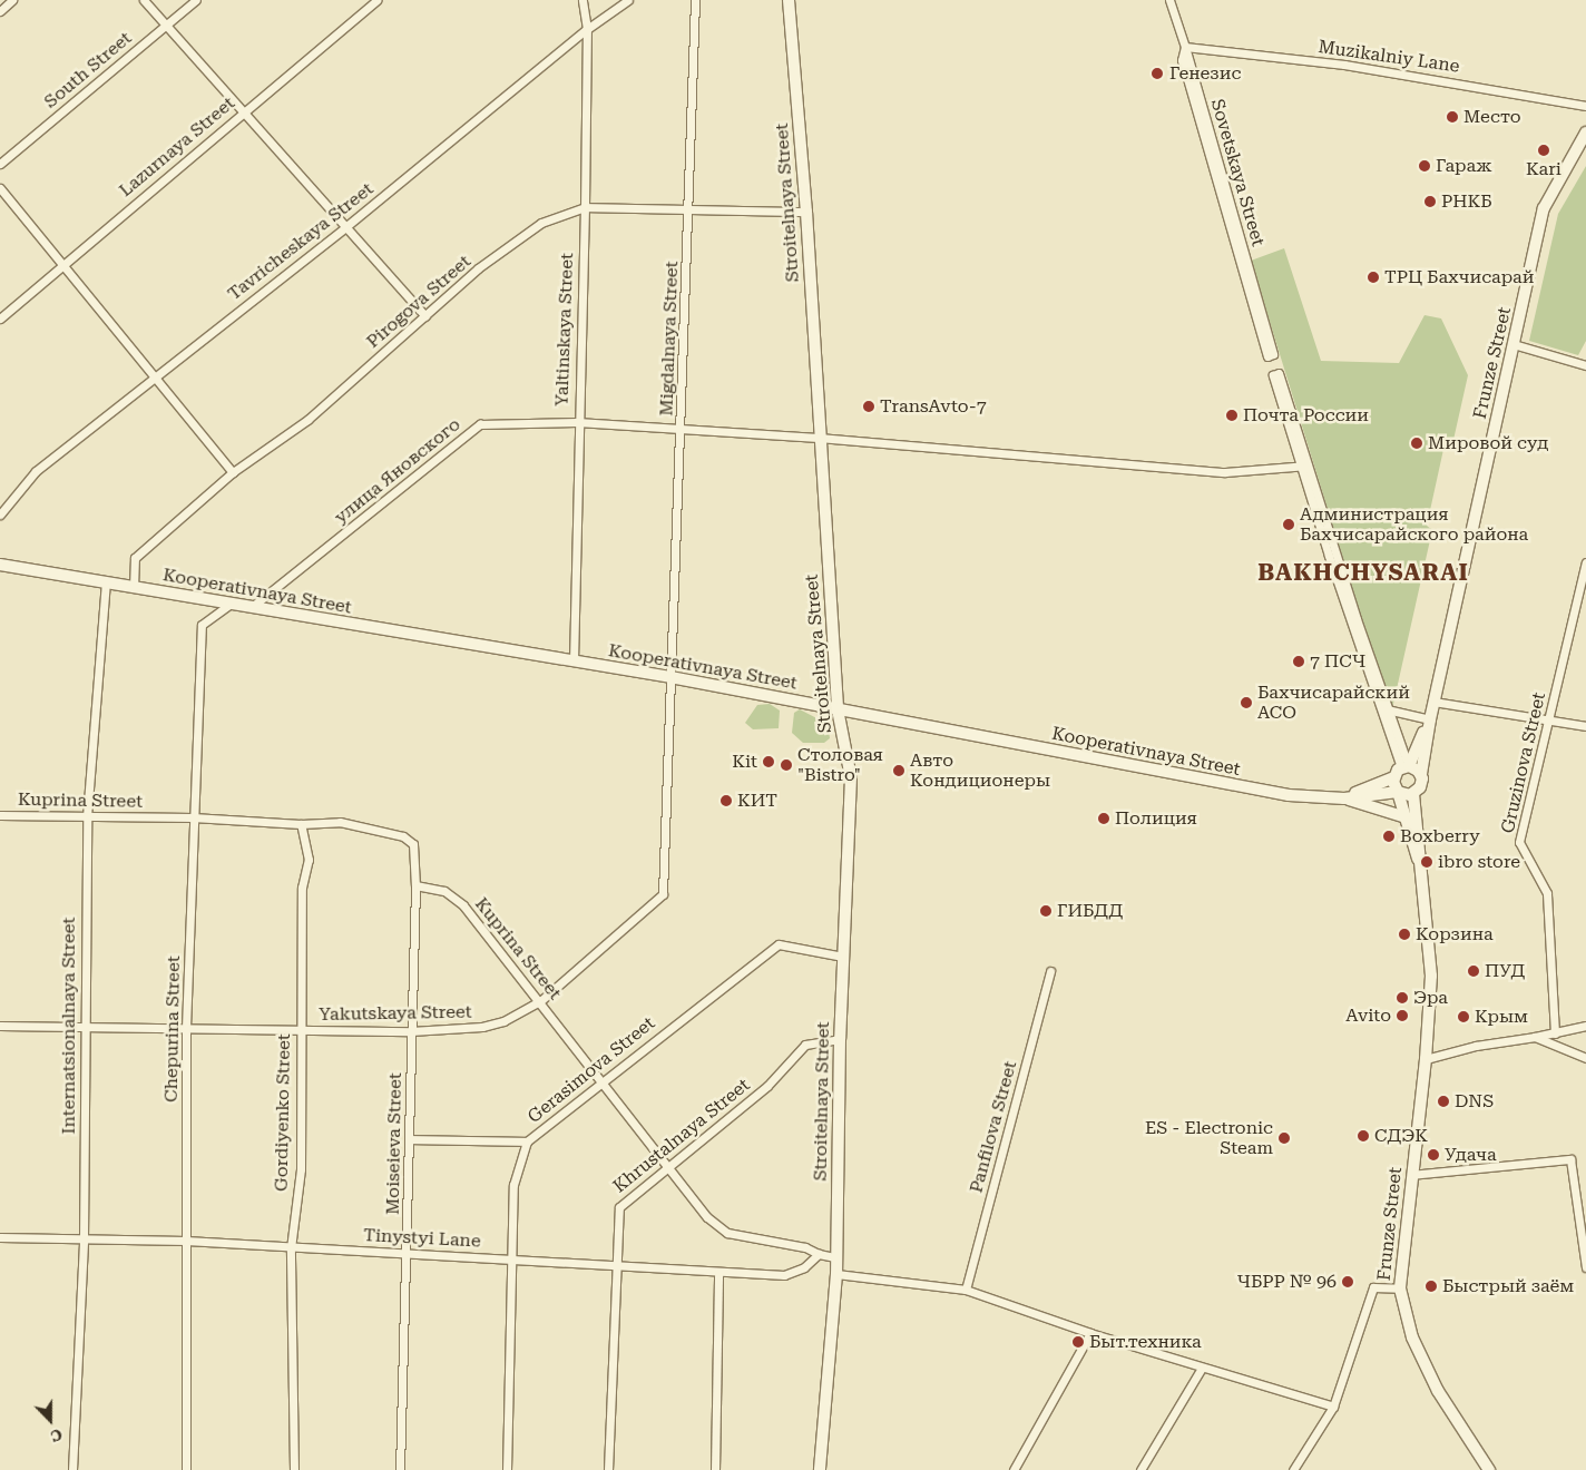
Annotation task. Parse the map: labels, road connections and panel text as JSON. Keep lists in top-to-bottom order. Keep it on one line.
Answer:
{"streets":{"main road":["Stroitelnaya Street","Frunze Street","Kooperativnaya Street"],"street":["Muzikalniy Lane","South Street","Lazurnaya Street","Sovetskaya Street","Tavricheskaya Street","Pirogova Street","Yaltinskaya Street","Migdalnaya Street","улица Яновского","Gruzinova Street","Kuprina Street","Yakutskaya Street","Internatsionalnaya Street","Chepurina Street","Gerasimova Street","Gordiyenko Street","Panfilova Street","Khrustalnaya Street","Moiseieva Street","Tinystyi Lane"]},"crossings":[["Muzikalniy Lane","Sovetskaya Street"],["Stroitelnaya Street","Pirogova Street"],["Stroitelnaya Street","улица Яновского"],["Stroitelnaya Street","Kooperativnaya Street"],["Stroitelnaya Street","Gerasimova Street"],["Stroitelnaya Street","Khrustalnaya Street"],["Tavricheskaya Street","Yaltinskaya Street"],["Pirogova Street","Yaltinskaya Street"],["Pirogova Street","Migdalnaya Street"],["Pirogova Street","Kooperativnaya Street"],["Yaltinskaya Street","улица Яновского"],["Yaltinskaya Street","Kooperativnaya Street"],["Migdalnaya Street","улица Яновского"],["Migdalnaya Street","Kooperativnaya Street"],["Migdalnaya Street","Yakutskaya Street"],["Frunze Street","Kooperativnaya Street"],["улица Яновского","Kooperativnaya Street"],["Kooperativnaya Street","Yakutskaya Street"],["Kooperativnaya Street","Internatsionalnaya Street"],["Kooperativnaya Street","Chepurina Street"],["Kuprina Street","Yakutskaya Street"],["Kuprina Street","Internatsionalnaya Street"],["Kuprina Street","Chepurina Street"],["Kuprina Street","Gerasimova Street"],["Kuprina Street","Gordiyenko Street"],["Kuprina Street","Khrustalnaya Street"],["Kuprina Street","Moiseieva Street"],["Kuprina Street","Tinystyi Lane"],["Yakutskaya Street","Internatsionalnaya Street"],["Yakutskaya Street","Chepurina Street"],["Yakutskaya Street","Gordiyenko Street"],["Yakutskaya Street","Moiseieva Street"],["Internatsionalnaya Street","Tinystyi Lane"],["Chepurina Street","Tinystyi Lane"],["Gerasimova Street","Tinystyi Lane"],["Gordiyenko Street","Tinystyi Lane"],["Khrustalnaya Street","Tinystyi Lane"],["Moiseieva Street","Tinystyi Lane"]],"districts":["BAKHCHYSARAI"],"places":["Генезис","Место","Kari","Гараж","РНКБ","ТРЦ Бахчисарай","TransAvto-7","Почта России","Мировой суд","Администрация Бахчисарайского района","7 ПСЧ","Бахчисарайский АСО","Kit","Столовая \"Bistro\"","Авто Кондиционеры","КИТ","Полиция","Boxberry","ibro store","ГИБДД","Корзина","ПУД","Эра","Avito","Крым","DNS","СДЭК","ES - Electronic Steam","Удача","ЧБРР № 96","Быстрый заём","Быт.техника"],"north":"bottom"}
